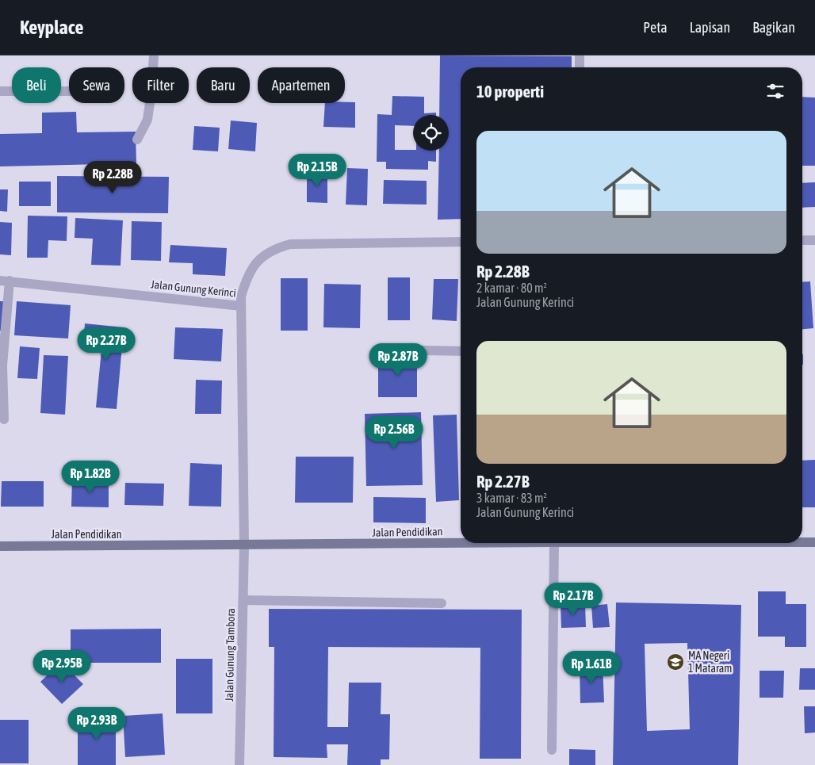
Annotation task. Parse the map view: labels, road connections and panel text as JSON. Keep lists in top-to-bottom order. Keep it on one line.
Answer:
{"streets":{"main road":["Jalan Pendidikan"],"street":["Jalan Gunung Kerinci","Jalan Gunung Tambora"]},"crossings":[["Jalan Gunung Kerinci","Jalan Gunung Tambora"],["Jalan Pendidikan","Jalan Gunung Tambora"]],"places":{"school or university":["MA Negeri 1 Mataram"]},"page":{"header":"Keyplace","nav":["Peta","Lapisan","Bagikan"],"chip":["Beli","Sewa","Filter","Baru","Apartemen"],"heading":"10 properti","list":[{"name":"Rp 2.28B","note":"2 kamar · 80 m² · Jalan Gunung Kerinci"},{"name":"Rp 2.27B","note":"3 kamar · 83 m² · Jalan Gunung Kerinci"}],"price":["Rp 2.15B","Rp 2.28B","Rp 2.27B","Rp 2.87B","Rp 2.56B","Rp 1.82B","Rp 2.17B","Rp 2.95B","Rp 1.61B","Rp 2.93B"]}}
